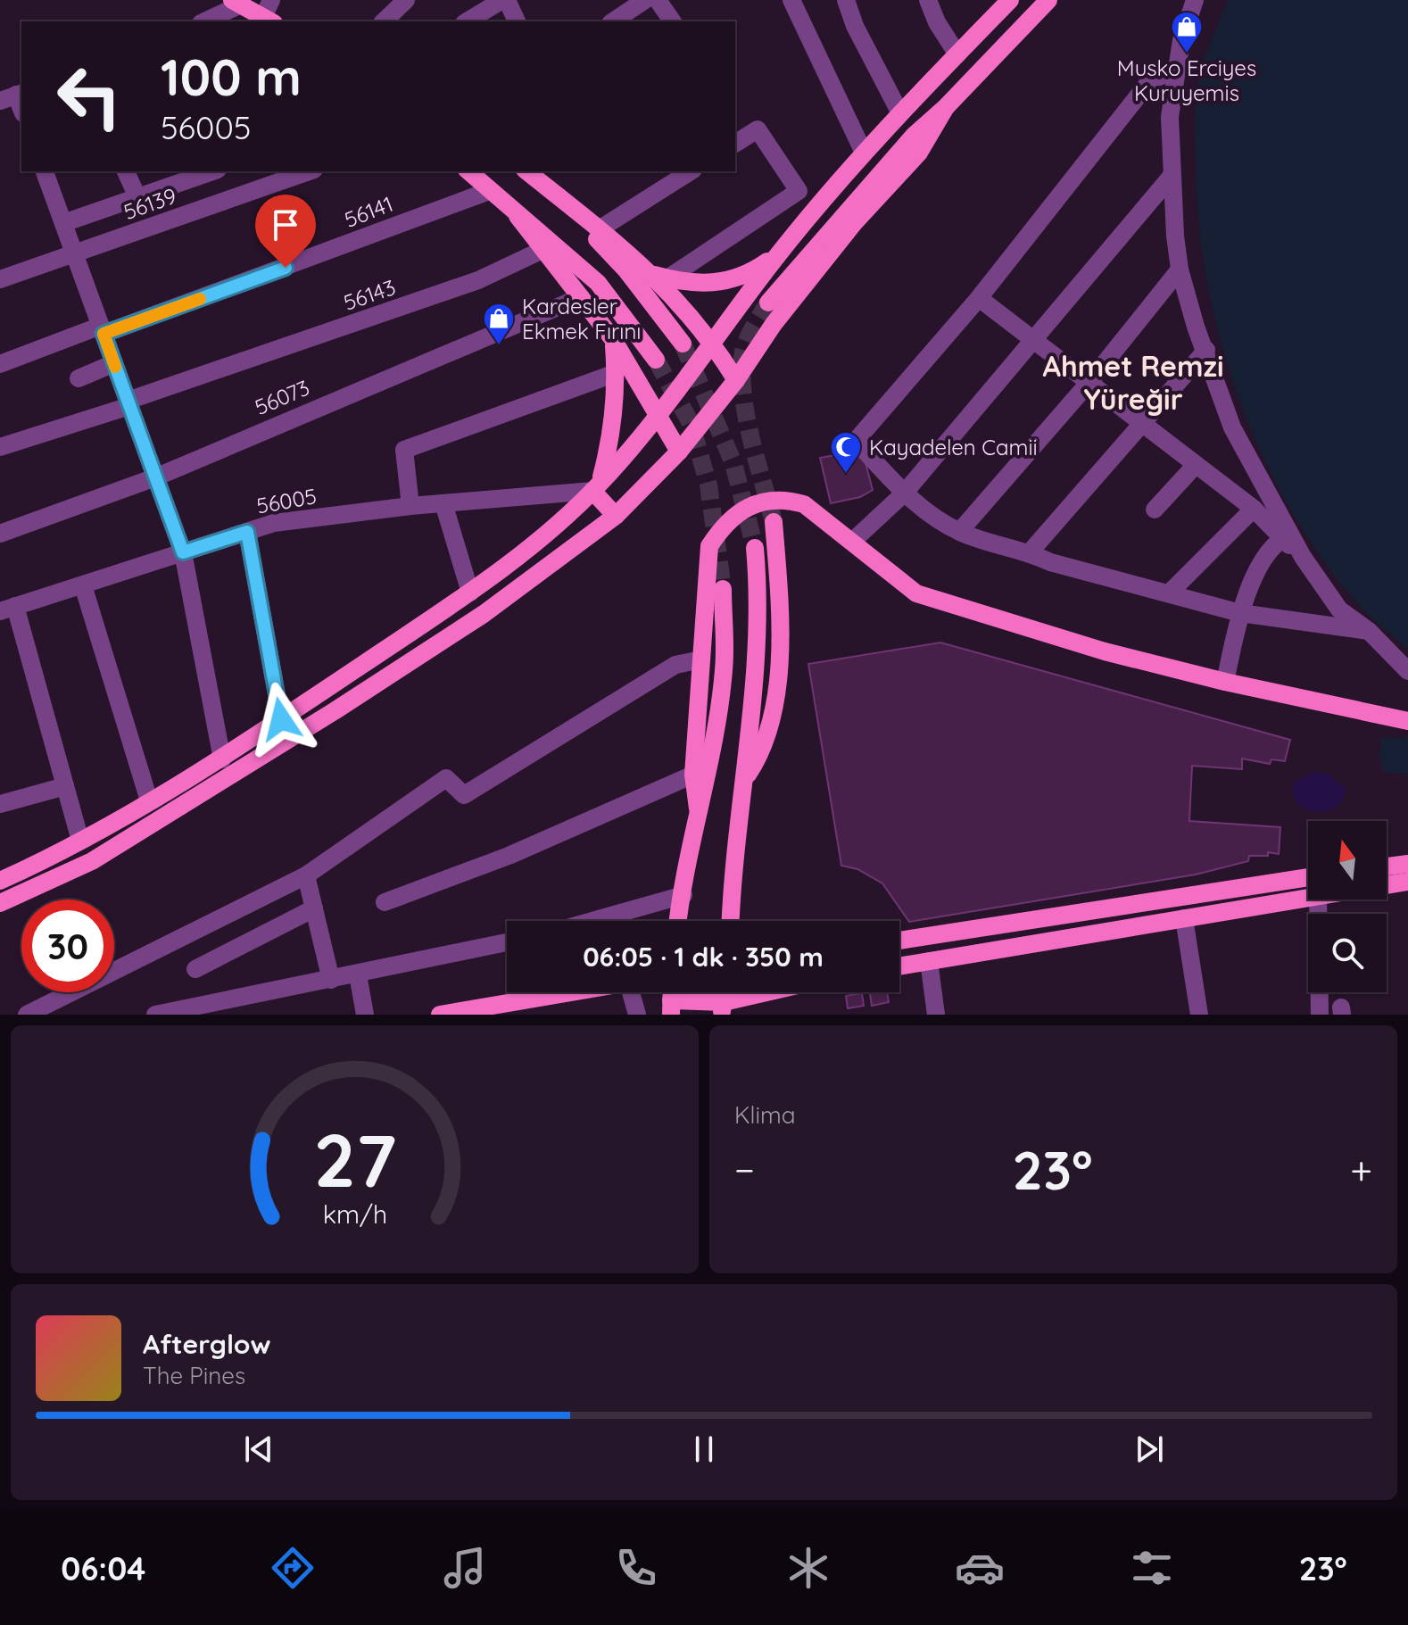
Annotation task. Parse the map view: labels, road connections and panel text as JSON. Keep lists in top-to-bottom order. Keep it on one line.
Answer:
{"streets":{"street":["56139","56141","56143","56073","56005"]},"districts":["Ahmet Remzi Yüreğir"],"places":{"shop":["Musko Erciyes Kuruyemis","Kardesler Ekmek Fırını"],"mosque":["Kayadelen Camii"]},"north":"top","page":{"turn":["100 m","56005"],"limit":"30","trip":"06:05 · 1 dk · 350 m","tile":"Klima","heat":["−","23°","+"],"song":["Afterglow","The Pines"],"tabs":["06:04","23°"],"gauge":["27","km/h"]}}
